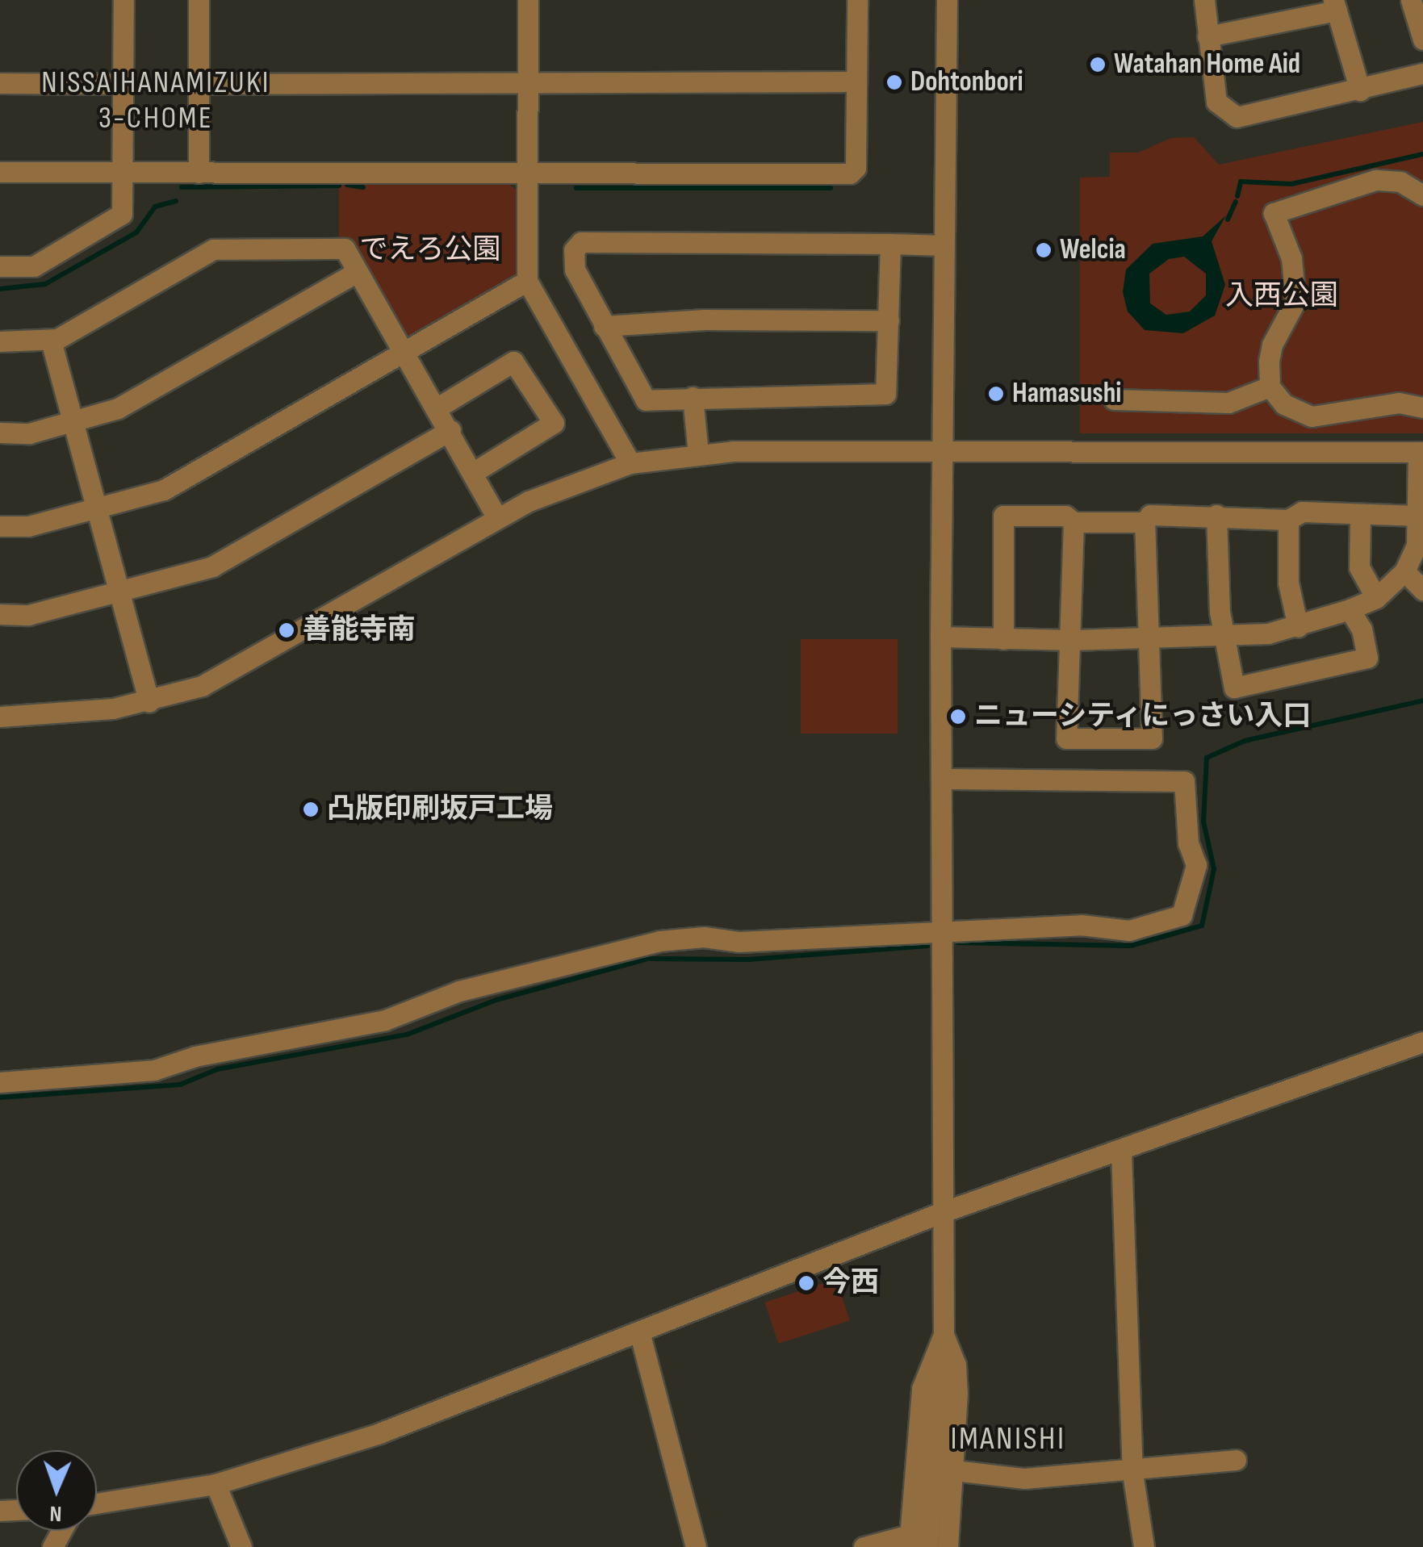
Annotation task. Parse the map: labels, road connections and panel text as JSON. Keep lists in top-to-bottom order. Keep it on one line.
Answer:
{"districts":["NISSAIHANAMIZUKI 3-CHOME","IMANISHI"],"parks":["でえろ公園","入西公園"],"places":["Watahan Home Aid","Dohtonbori","Welcia","Hamasushi","善能寺南","ニューシティにっさい入口","凸版印刷坂戸工場","今西"],"north":"bottom"}
